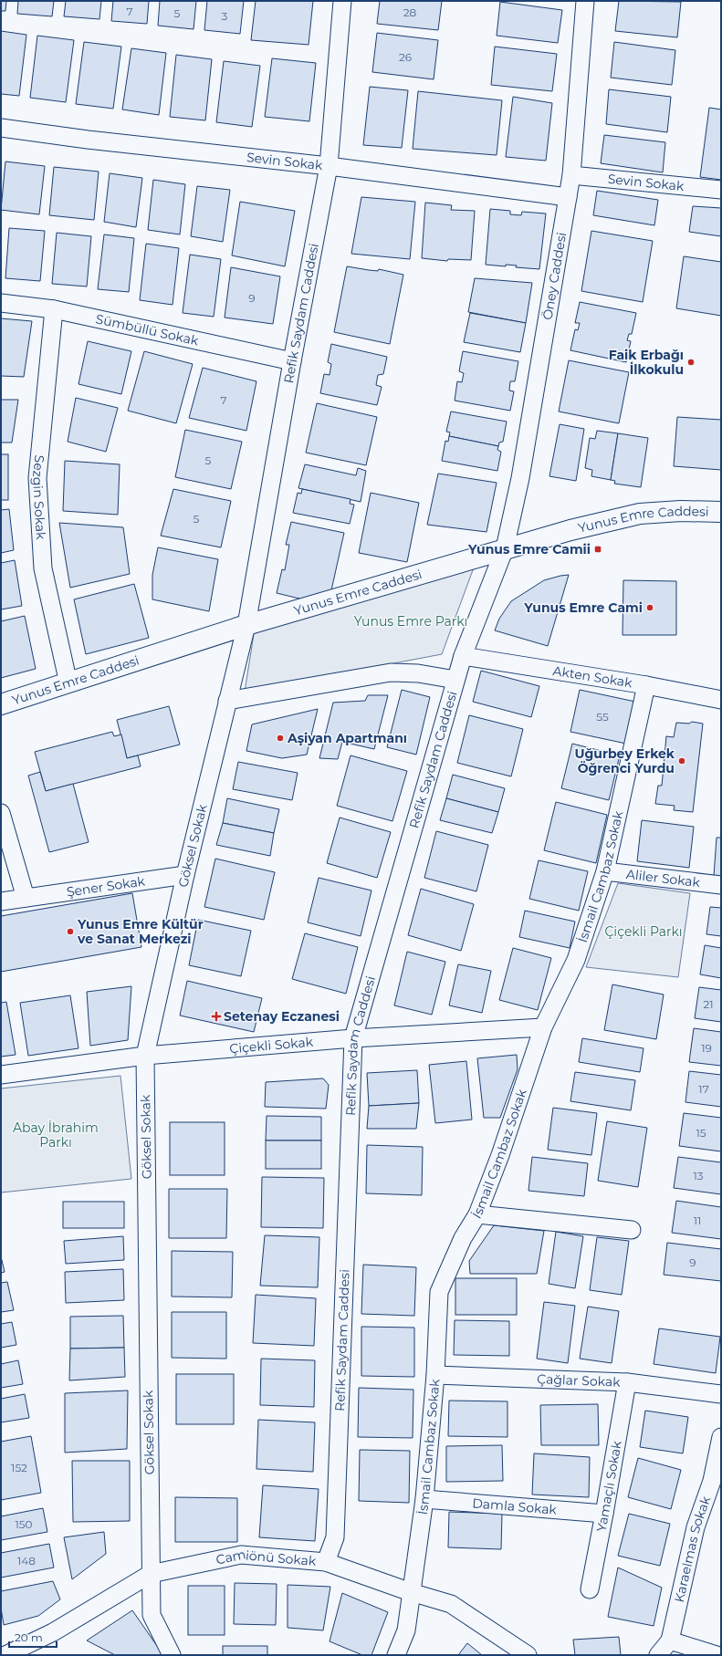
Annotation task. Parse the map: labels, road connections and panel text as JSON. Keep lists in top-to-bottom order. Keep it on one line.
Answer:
{"streets":{"main road":["Yunus Emre Caddesi"],"street":["Sevin Sokak","Öney Caddesi","Refik Saydam Caddesi","Sümbüllü Sokak","Sezgin Sokak","Akten Sokak","Göksel Sokak","İsmail Cambaz Sokak","Aliler Sokak","Şener Sokak","Çiçekli Sokak","Çağlar Sokak","Yamaçlı Sokak","Damla Sokak","Karaelmas Sokak","Camiönü Sokak"]},"crossings":[["Sevin Sokak","Öney Caddesi"],["Sevin Sokak","Refik Saydam Caddesi"],["Öney Caddesi","Refik Saydam Caddesi"],["Öney Caddesi","Yunus Emre Caddesi"],["Refik Saydam Caddesi","Sümbüllü Sokak"],["Refik Saydam Caddesi","Yunus Emre Caddesi"],["Refik Saydam Caddesi","Akten Sokak"],["Refik Saydam Caddesi","Göksel Sokak"],["Refik Saydam Caddesi","Çiçekli Sokak"],["Refik Saydam Caddesi","Camiönü Sokak"],["Sümbüllü Sokak","Sezgin Sokak"],["Sezgin Sokak","Yunus Emre Caddesi"],["Yunus Emre Caddesi","Göksel Sokak"],["Akten Sokak","İsmail Cambaz Sokak"],["Göksel Sokak","Şener Sokak"],["Göksel Sokak","Çiçekli Sokak"],["Göksel Sokak","Camiönü Sokak"],["İsmail Cambaz Sokak","Aliler Sokak"],["İsmail Cambaz Sokak","Çiçekli Sokak"],["İsmail Cambaz Sokak","Çağlar Sokak"],["İsmail Cambaz Sokak","Damla Sokak"],["İsmail Cambaz Sokak","Camiönü Sokak"],["Çağlar Sokak","Yamaçlı Sokak"],["Yamaçlı Sokak","Damla Sokak"]],"parks":["Yunus Emre Parkı","Çiçekli Parkı","Abay İbrahim Parkı"],"places":{"other":["Faik Erbağı İlkokulu","Yunus Emre Cami","Aşiyan Apartmanı","Uğurbey Erkek Öğrenci Yurdu","Yunus Emre Kültür ve Sanat Merkezi"],"transit":["Yunus Emre Camii"],"health":["Setenay Eczanesi"]},"house_numbers":["7","28","5","3","26","9","7","5","5","55","21","19","17","15","13","11","9","152","150","148"],"scale_bar":"20 m"}
